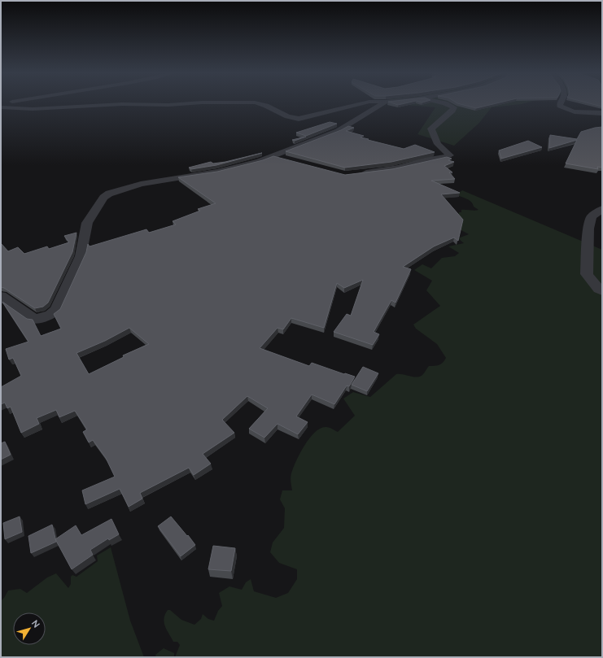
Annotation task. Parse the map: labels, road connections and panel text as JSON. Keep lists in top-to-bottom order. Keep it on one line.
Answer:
{"north":"top right"}
